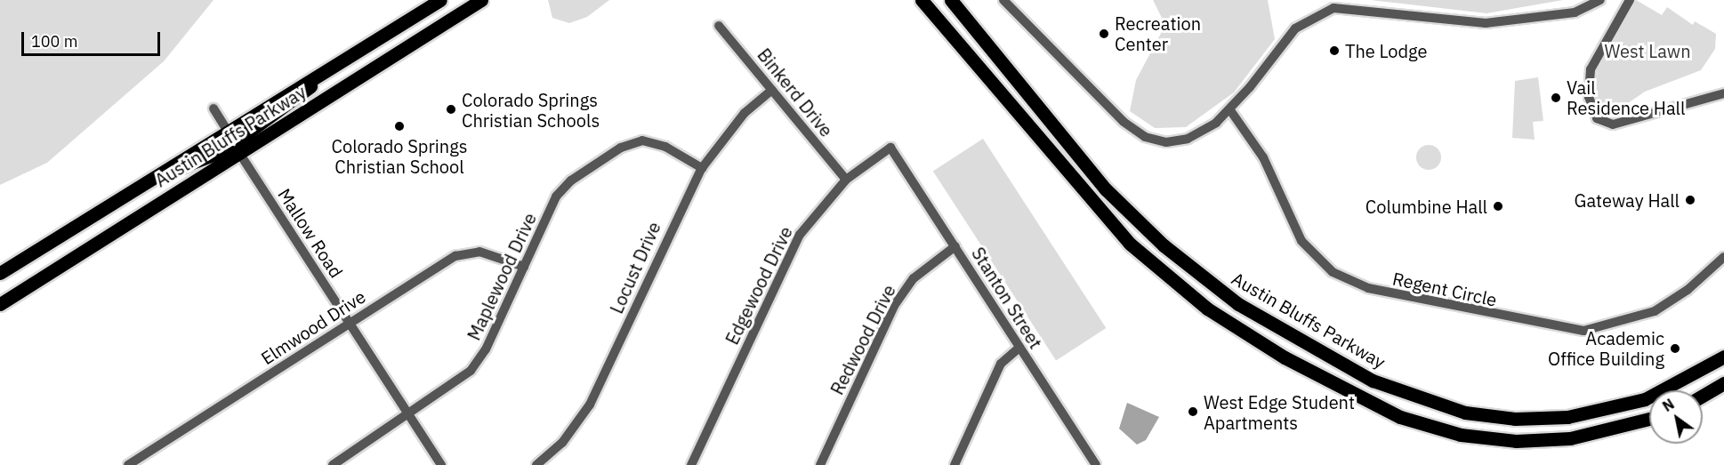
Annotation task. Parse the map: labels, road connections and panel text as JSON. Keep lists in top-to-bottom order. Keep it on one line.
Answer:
{"streets":{"main road":["Austin Bluffs Parkway"],"street":["Binkerd Drive","Mallow Road","Locust Drive","Maplewood Drive","Edgewood Drive","Regent Circle","Stanton Street","Elmwood Drive","Redwood Drive"]},"crossings":[["Binkerd Drive","Locust Drive"],["Binkerd Drive","Edgewood Drive"],["Austin Bluffs Parkway","Mallow Road"],["Mallow Road","Maplewood Drive"],["Mallow Road","Elmwood Drive"],["Locust Drive","Maplewood Drive"],["Maplewood Drive","Elmwood Drive"],["Edgewood Drive","Stanton Street"],["Stanton Street","Redwood Drive"]],"parks":["West Lawn"],"places":["Recreation Center","The Lodge","Vail Residence Hall","Colorado Springs Christian Schools","Colorado Springs Christian School","Gateway Hall","Columbine Hall","Academic Office Building","West Edge Student Apartments"],"scale_bar":"100 m","north":"top left"}
